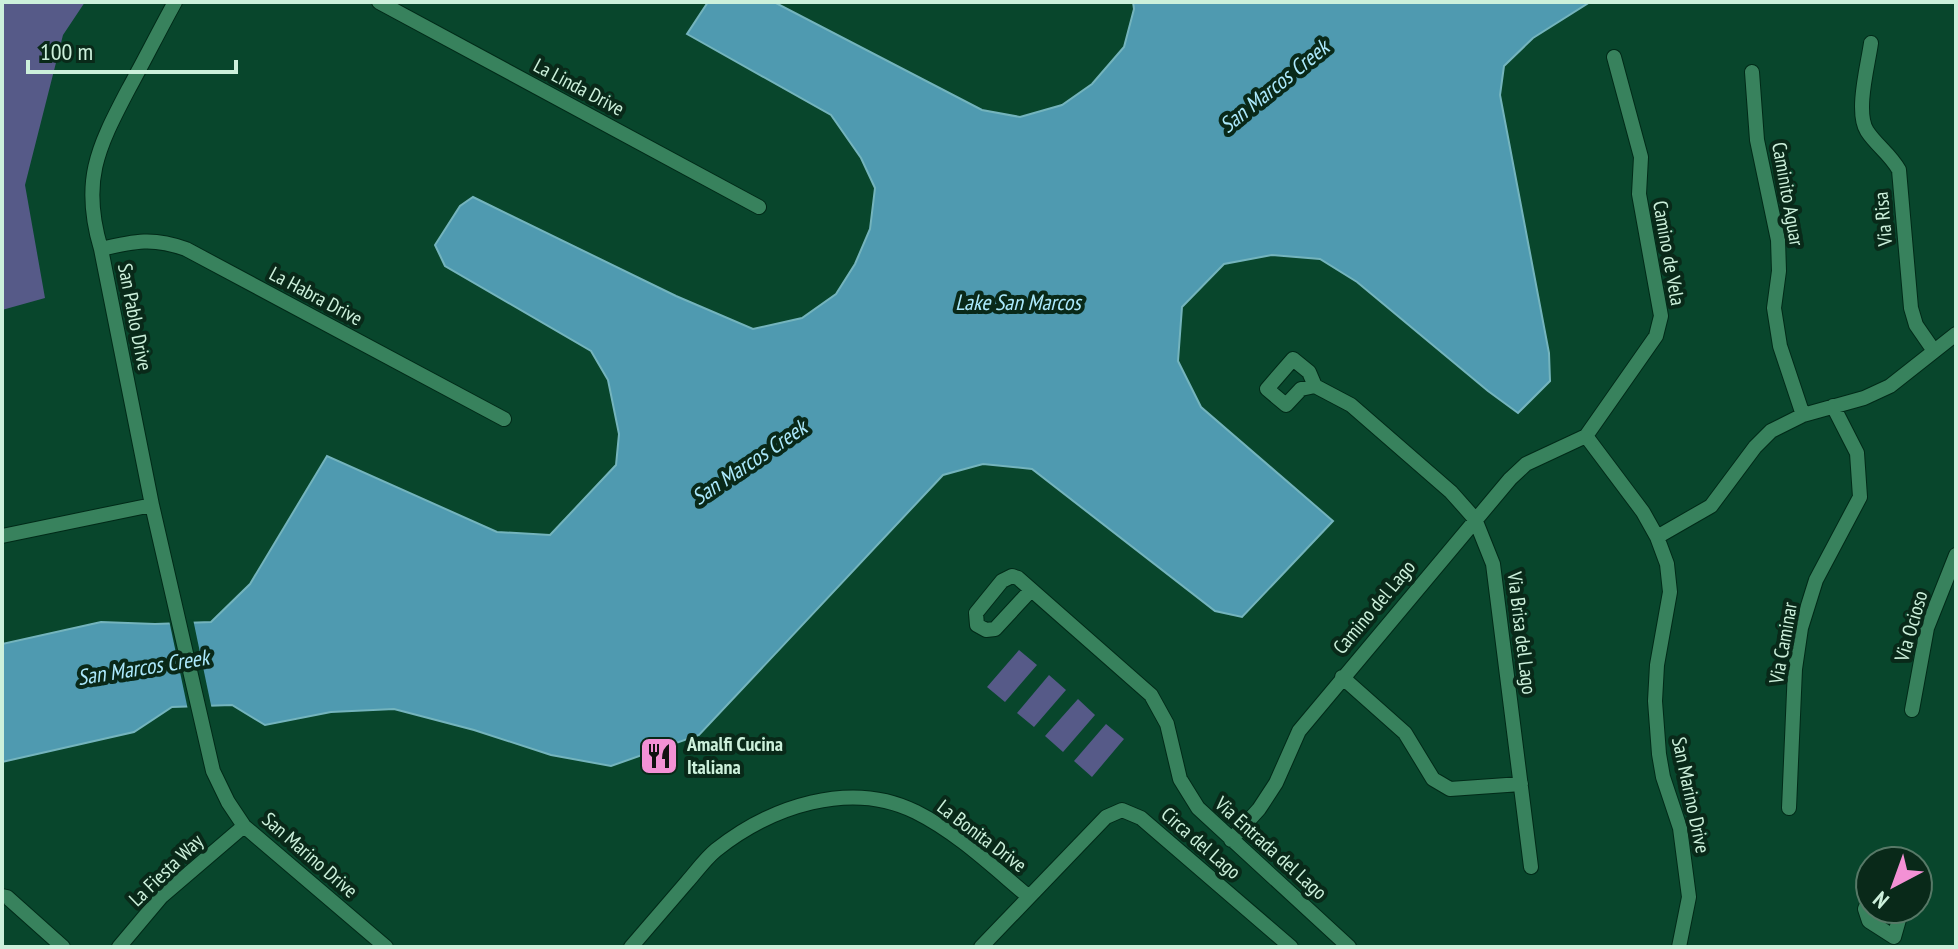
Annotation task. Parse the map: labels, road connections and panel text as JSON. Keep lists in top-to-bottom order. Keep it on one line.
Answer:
{"streets":{"street":["La Linda Drive","Caminito Aguar","Via Risa","Camino de Vela","La Habra Drive","San Pablo Drive","Camino del Lago","Via Ocioso","Via Brisa del Lago","Via Caminar","San Marino Drive","La Bonita Drive","Circa del Lago","Via Entrada del Lago","La Fiesta Way"]},"crossings":[["Camino de Vela","Camino del Lago"],["Camino de Vela","San Marino Drive"],["La Habra Drive","San Pablo Drive"],["San Pablo Drive","San Marino Drive"],["Camino del Lago","Via Brisa del Lago"],["Camino del Lago","San Marino Drive"],["Camino del Lago","Via Entrada del Lago"],["San Marino Drive","La Fiesta Way"],["La Bonita Drive","Circa del Lago"]],"water":["San Marcos Creek","Lake San Marcos"],"places":{"restaurant":["Amalfi Cucina Italiana"]},"scale_bar":"100 m","north":"bottom left"}
